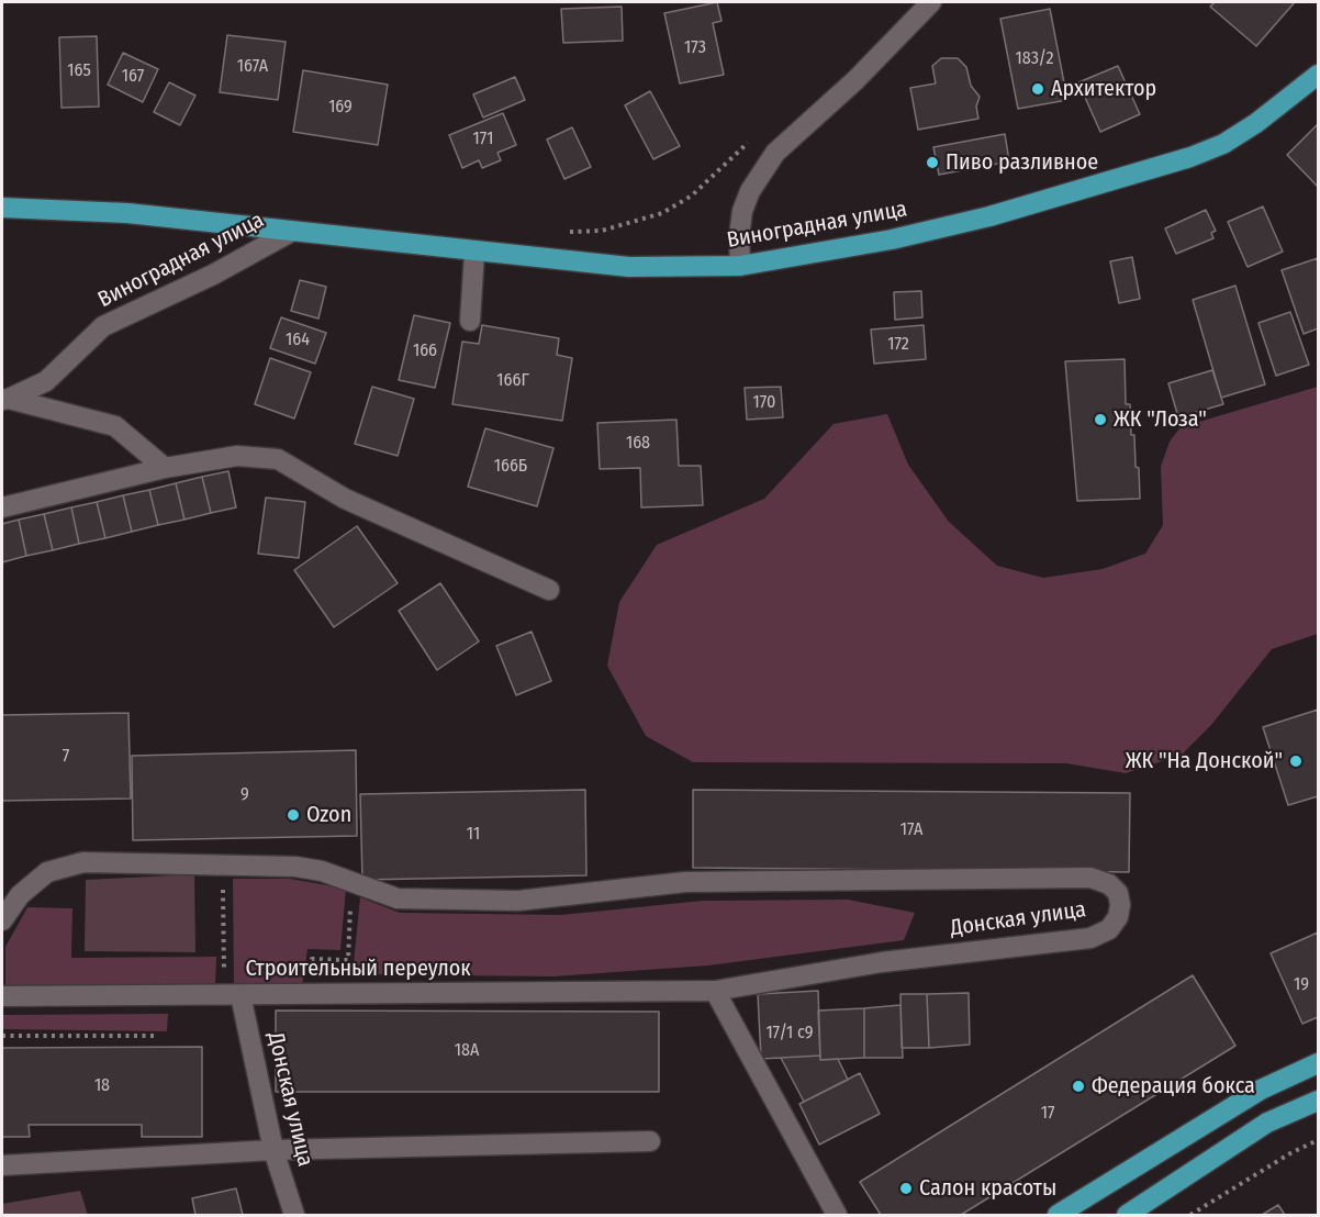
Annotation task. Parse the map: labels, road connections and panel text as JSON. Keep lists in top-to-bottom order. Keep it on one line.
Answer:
{"streets":{"main road":["Виноградная улица"],"street":["Донская улица","Строительный переулок"]},"crossings":[["Донская улица","Строительный переулок"]],"places":["Архитектор","Пиво разливное","ЖК \"Лоза\"","ЖК \"На Донской\"","Ozon","Федерация бокса","Салон красоты"],"house_numbers":["173","183/2","167А","165","167","169","171","164","172","166","166Г","170","168","166Б","7","9","17А","11","19","17/1 с9","18А","18","17"]}
